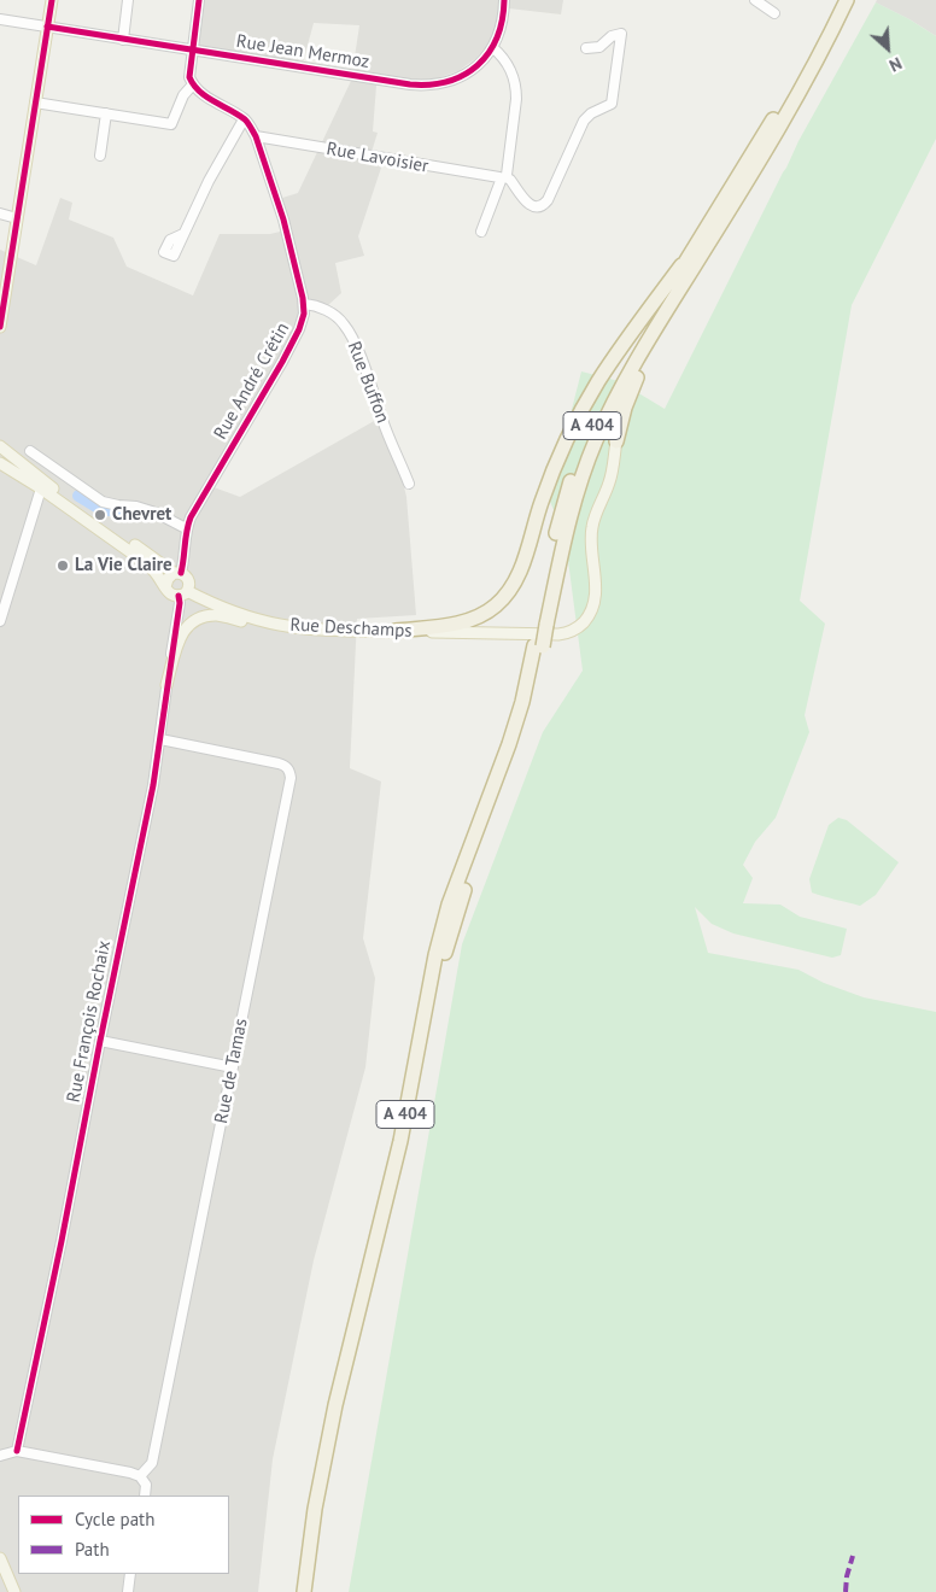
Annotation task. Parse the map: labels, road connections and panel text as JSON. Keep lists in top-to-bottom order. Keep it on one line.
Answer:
{"streets":{"highway":["A 404"],"main road":["Rue Deschamps"],"street":["Rue Jean Mermoz","Rue Lavoisier","Rue André Crétin","Rue Buffon","Rue François Rochaix","Rue de Tamas"]},"crossings":[["Rue Lavoisier","Rue André Crétin"],["Rue André Crétin","Rue Buffon"],["Rue André Crétin","Rue Deschamps"],["Rue André Crétin","Rue François Rochaix"],["Rue Deschamps","Rue François Rochaix"],["Rue François Rochaix","Rue de Tamas"]],"places":["Chevret","La Vie Claire"],"legend":["Cycle path","Path"],"north":"bottom right"}
